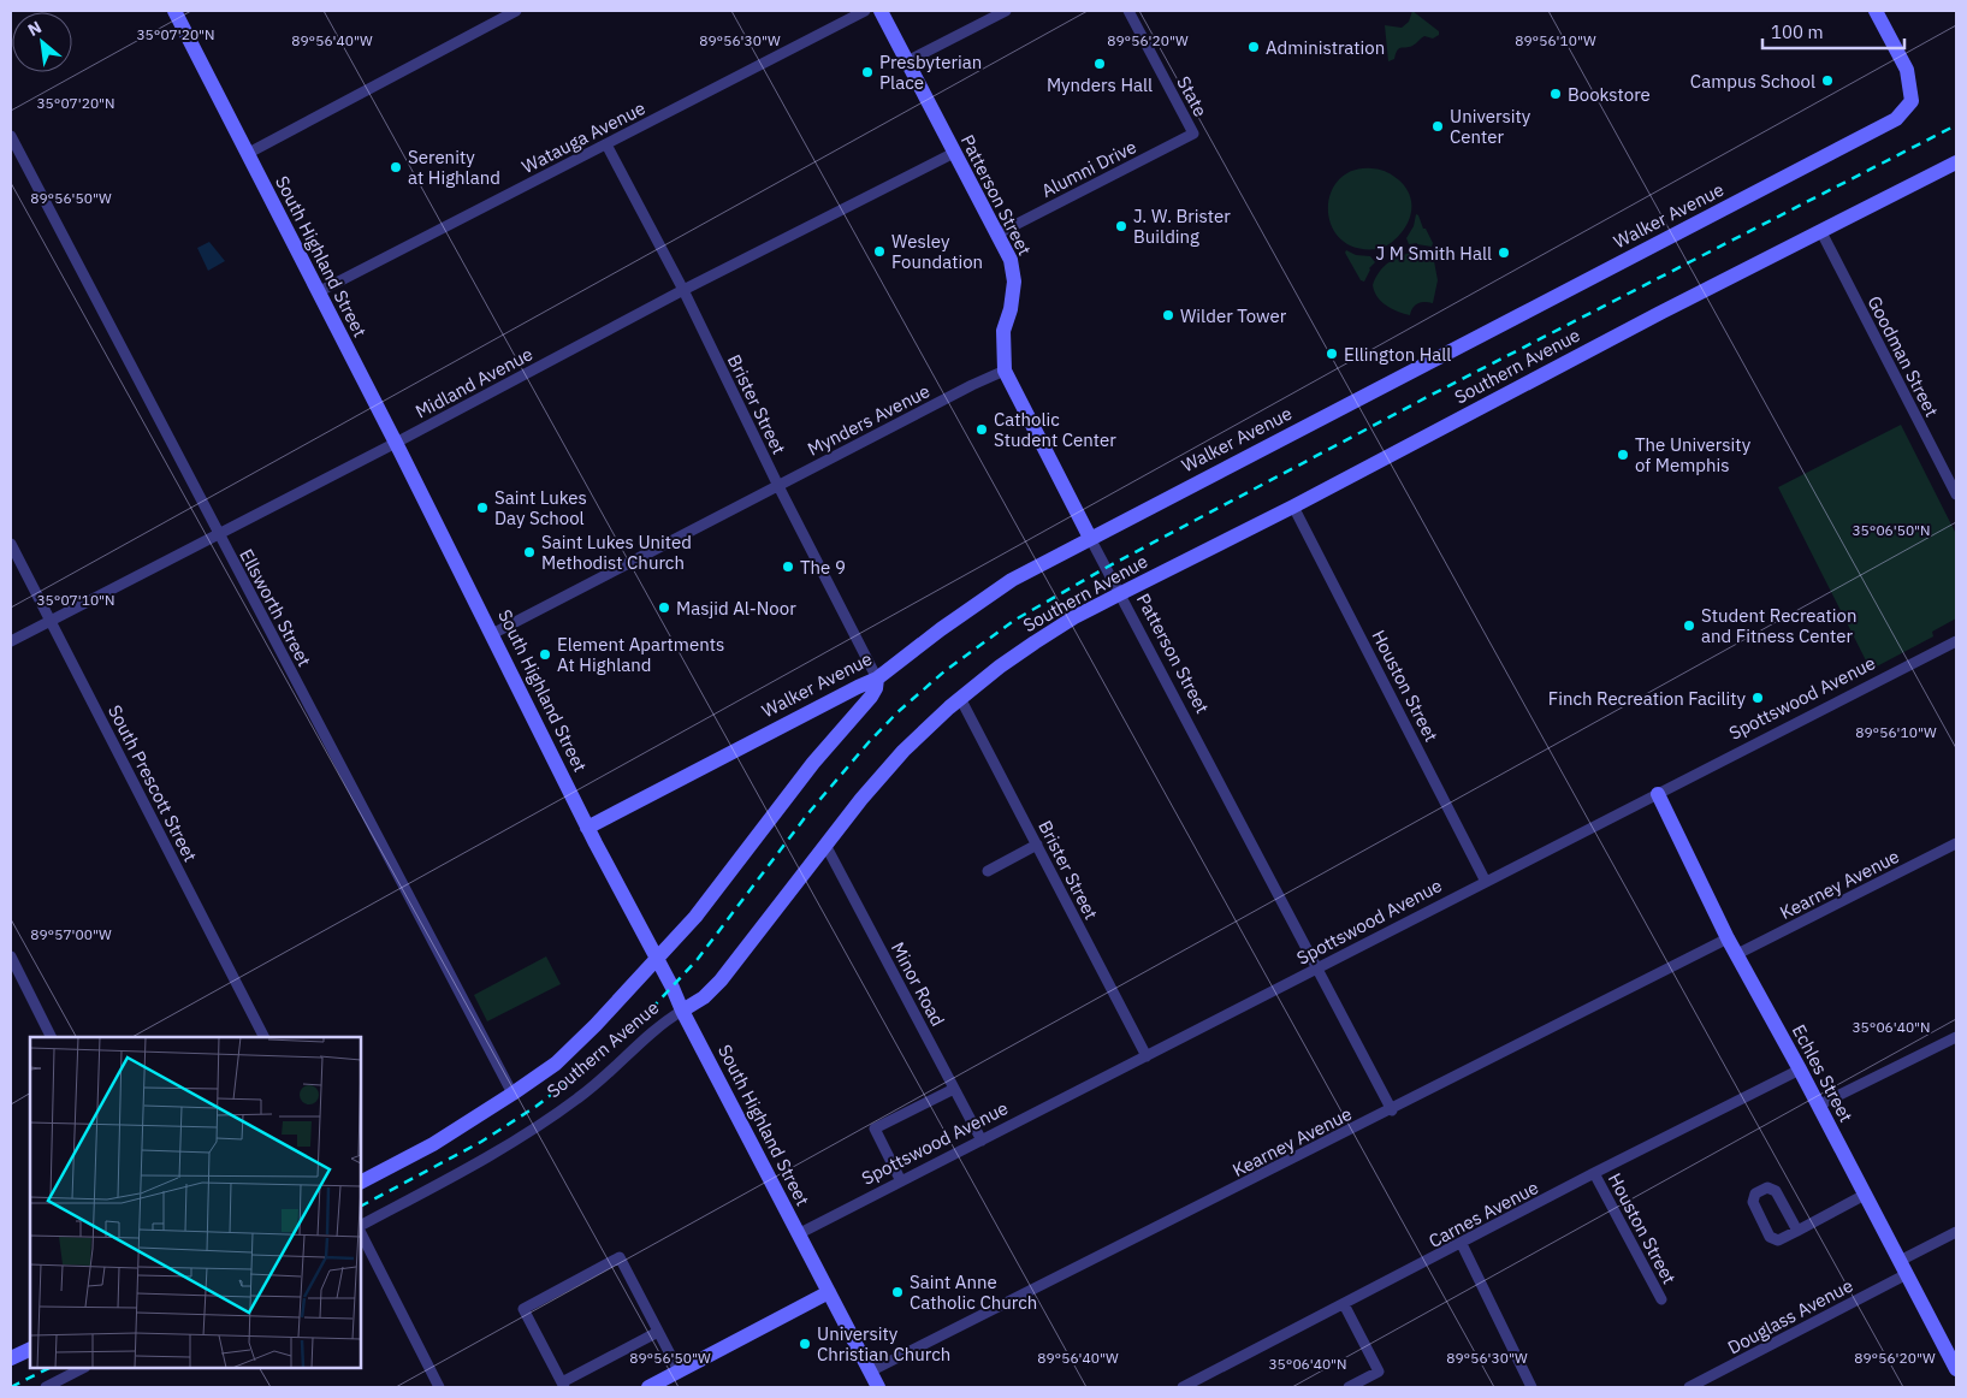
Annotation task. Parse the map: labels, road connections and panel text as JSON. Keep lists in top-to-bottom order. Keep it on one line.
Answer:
{"streets":{"street":["State","Watauga Avenue","Alumni Drive","Patterson Street","Walker Avenue","South Highland Street","Goodman Street","Southern Avenue","Midland Avenue","Brister Street","Mynders Avenue","Ellsworth Street","Houston Street","Spottswood Avenue","South Prescott Street","Kearney Avenue","Minor Road","Echles Street","Carnes Avenue","Douglass Avenue"]},"crossings":[["State","Alumni Drive"],["Watauga Avenue","South Highland Street"],["Watauga Avenue","Brister Street"],["Alumni Drive","Patterson Street"],["Patterson Street","Walker Avenue"],["Patterson Street","Southern Avenue"],["Patterson Street","Midland Avenue"],["Patterson Street","Mynders Avenue"],["Patterson Street","Spottswood Avenue"],["Patterson Street","Kearney Avenue"],["Walker Avenue","South Highland Street"],["Walker Avenue","Southern Avenue"],["Walker Avenue","Brister Street"],["South Highland Street","Southern Avenue"],["South Highland Street","Midland Avenue"],["South Highland Street","Mynders Avenue"],["South Highland Street","Spottswood Avenue"],["South Highland Street","Kearney Avenue"],["Goodman Street","Southern Avenue"],["Southern Avenue","Brister Street"],["Southern Avenue","Ellsworth Street"],["Southern Avenue","Houston Street"],["Southern Avenue","Minor Road"],["Midland Avenue","Brister Street"],["Midland Avenue","Ellsworth Street"],["Midland Avenue","South Prescott Street"],["Brister Street","Mynders Avenue"],["Brister Street","Spottswood Avenue"],["Houston Street","Spottswood Avenue"],["Houston Street","Carnes Avenue"],["Spottswood Avenue","Minor Road"],["Spottswood Avenue","Echles Street"],["Kearney Avenue","Echles Street"],["Echles Street","Carnes Avenue"],["Echles Street","Douglass Avenue"]],"places":["Administration","Mynders Hall","Presbyterian Place","Campus School","Bookstore","University Center","Serenity at Highland","J. W. Brister Building","Wesley Foundation","J M Smith Hall","Wilder Tower","Ellington Hall","Catholic Student Center","The University of Memphis","Saint Lukes Day School","Saint Lukes United Methodist Church","The 9","Masjid Al-Noor","Student Recreation and Fitness Center","Element Apartments At Highland","Finch Recreation Facility","Saint Anne Catholic Church","University Christian Church"],"scale_bar":"100 m","north":"top left","coordinates":["35°07'20\"N","89°56'40\"W","89°56'30\"W","89°56'20\"W","89°56'10\"W","89°56'50\"W","35°06'50\"N","35°07'10\"N","89°57'00\"W","35°06'40\"N"]}
